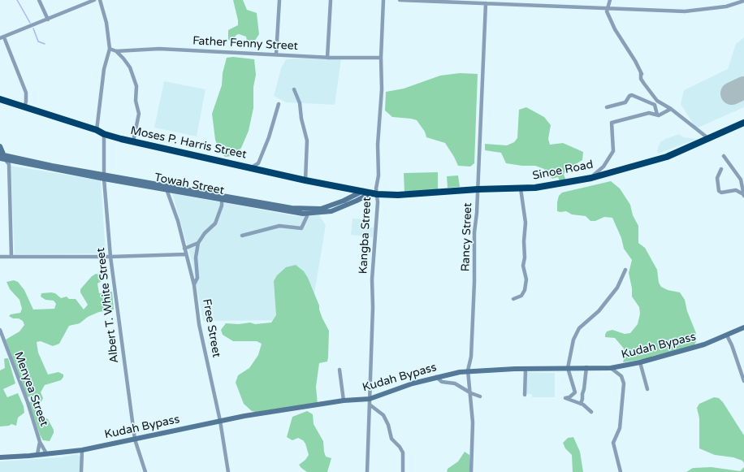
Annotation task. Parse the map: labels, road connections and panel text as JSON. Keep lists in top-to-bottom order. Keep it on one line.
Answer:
{"streets":{"highway":["Moses P. Harris Street","Sinoe Road"],"street":["Father Fenny Street","Towah Street","Kangba Street","Rancy Street","Albert T. White Street","Free Street","Kudah Bypass","Menyea Street"]},"crossings":[["Father Fenny Street","Kangba Street"],["Moses P. Harris Street","Sinoe Road"],["Moses P. Harris Street","Towah Street"],["Moses P. Harris Street","Kangba Street"],["Moses P. Harris Street","Albert T. White Street"],["Sinoe Road","Towah Street"],["Sinoe Road","Kangba Street"],["Sinoe Road","Rancy Street"],["Towah Street","Kangba Street"],["Towah Street","Albert T. White Street"],["Towah Street","Free Street"],["Kangba Street","Kudah Bypass"],["Rancy Street","Kudah Bypass"],["Albert T. White Street","Kudah Bypass"],["Free Street","Kudah Bypass"],["Kudah Bypass","Menyea Street"]]}
